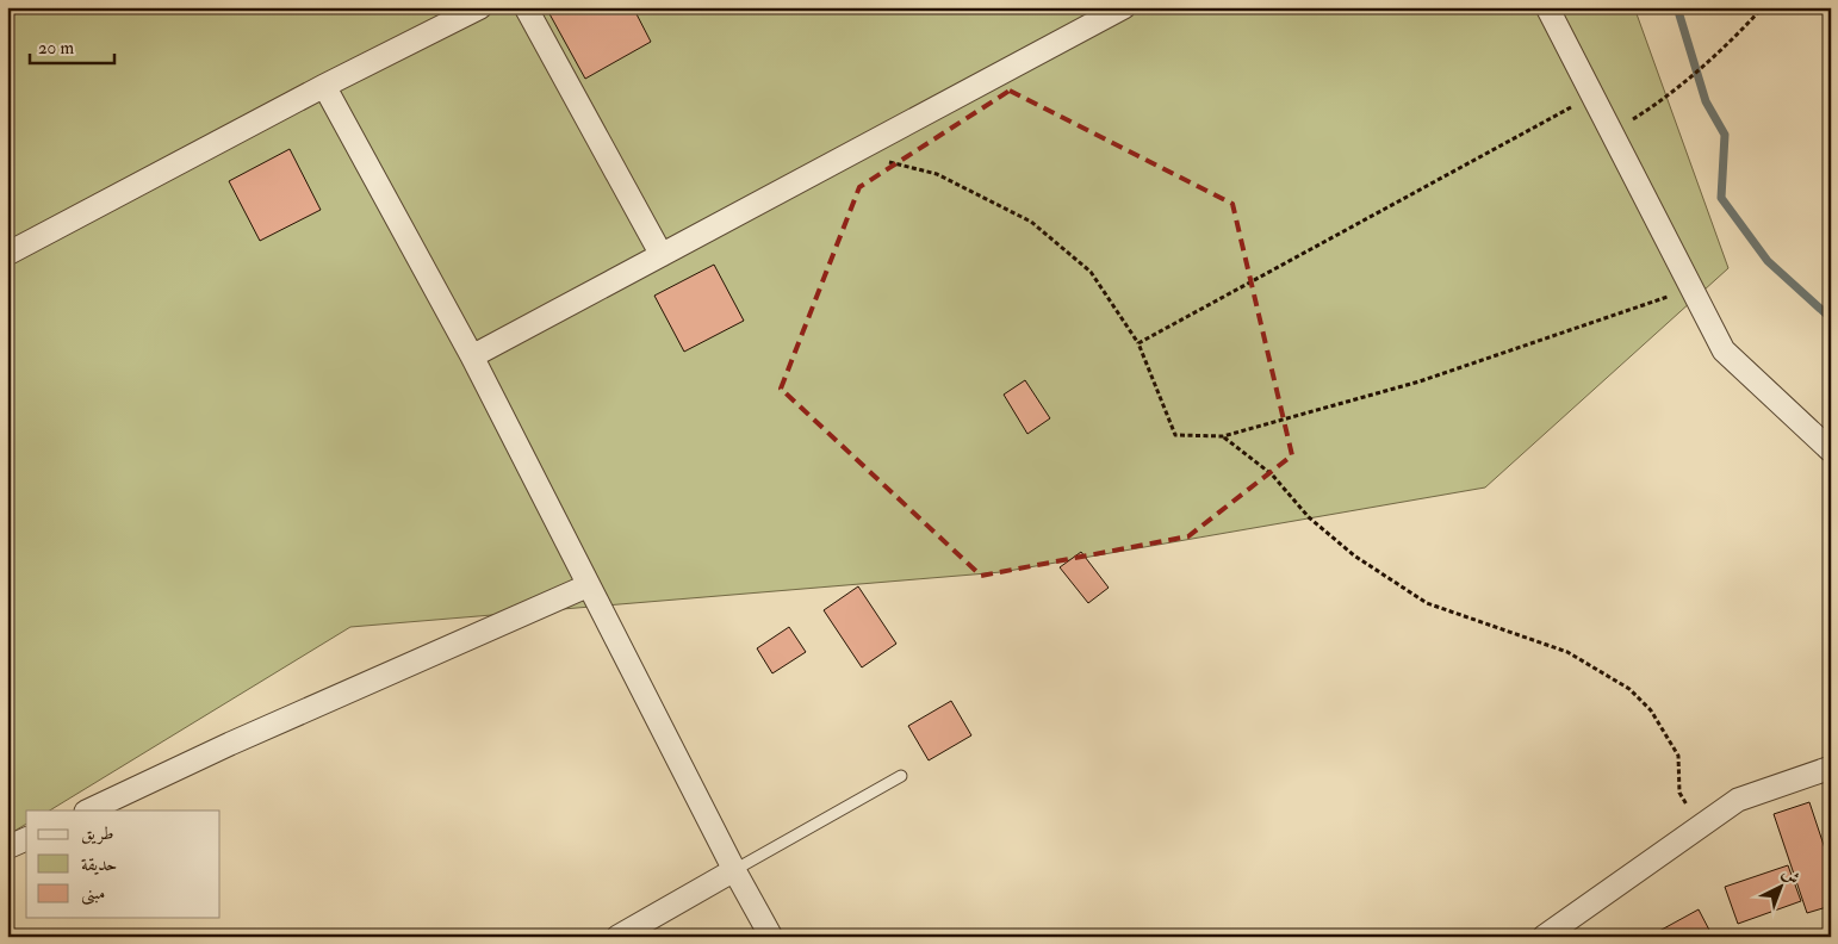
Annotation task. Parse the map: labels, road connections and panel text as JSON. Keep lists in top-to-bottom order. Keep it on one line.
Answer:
{"legend":["طريق","حديقة","مبنى"],"scale_bar":"20 m","north":"top right"}
